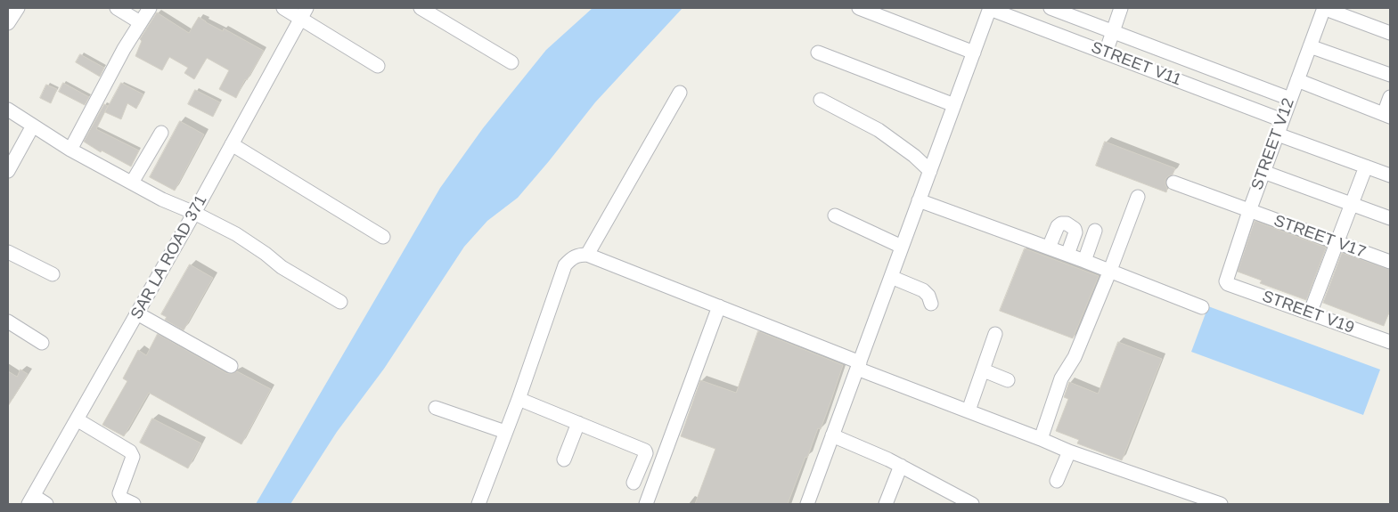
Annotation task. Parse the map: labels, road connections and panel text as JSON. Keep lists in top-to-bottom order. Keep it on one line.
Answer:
{"streets":{"street":["STREET V11","STREET V12","STREET V17","SAR LA ROAD 371","STREET V19"]},"crossings":[["STREET V11","STREET V12"],["STREET V12","STREET V17"],["STREET V12","STREET V19"]]}
